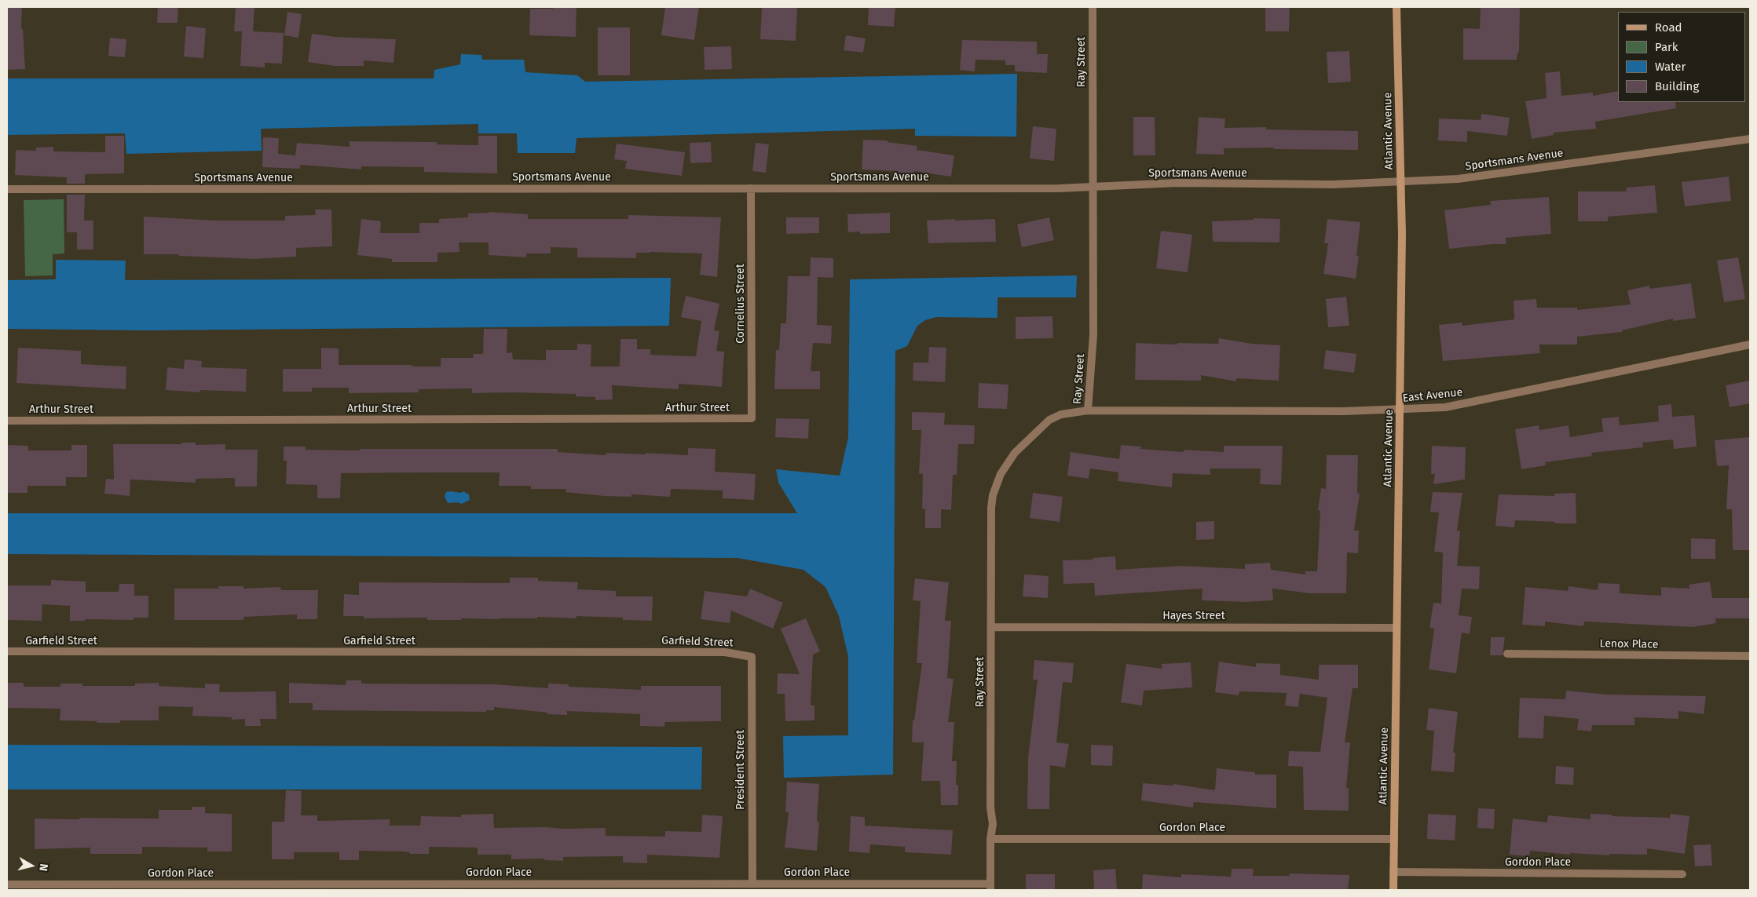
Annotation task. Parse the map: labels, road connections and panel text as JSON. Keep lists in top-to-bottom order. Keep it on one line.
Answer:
{"streets":{"main road":["Atlantic Avenue"],"street":["Ray Street","Sportsmans Avenue","Cornelius Street","East Avenue","Arthur Street","Hayes Street","Garfield Street","Lenox Place","President Street","Gordon Place"]},"crossings":[["Ray Street","Sportsmans Avenue"],["Ray Street","East Avenue"],["Ray Street","Hayes Street"],["Ray Street","Gordon Place"],["Atlantic Avenue","Sportsmans Avenue"],["Atlantic Avenue","East Avenue"],["Atlantic Avenue","Hayes Street"],["Atlantic Avenue","Gordon Place"],["Sportsmans Avenue","Cornelius Street"],["Cornelius Street","Arthur Street"],["Garfield Street","President Street"],["President Street","Gordon Place"]],"legend":["Road","Park","Water","Building"],"north":"right"}
